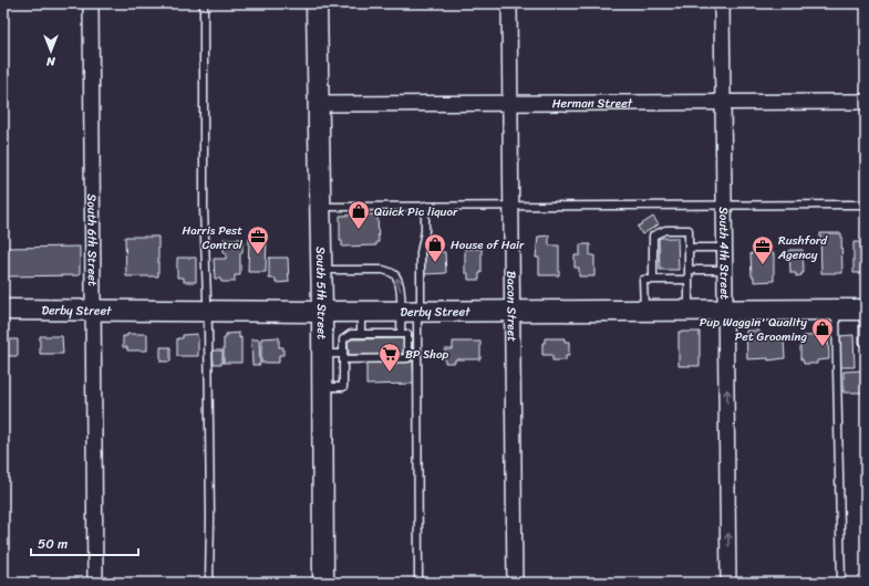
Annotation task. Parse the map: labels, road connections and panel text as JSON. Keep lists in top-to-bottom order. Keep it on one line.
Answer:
{"streets":{"main road":["South 5th Street","Derby Street"],"street":["Herman Street","South 6th Street","South 4th Street","Bacon Street"]},"crossings":[["Herman Street","South 4th Street"],["Herman Street","South 5th Street"],["Herman Street","Bacon Street"],["South 6th Street","Derby Street"],["South 4th Street","Derby Street"],["South 5th Street","Derby Street"],["Bacon Street","Derby Street"]],"one_way":["South 4th Street"],"places":{"shop":["Quick Pic liquor","House of Hair","Pup Waggin' Quality Pet Grooming"],"office":["Harris Pest Control","Rushford Agency"],"supermarket":["BP Shop"]},"scale_bar":"50 m","north":"bottom"}
